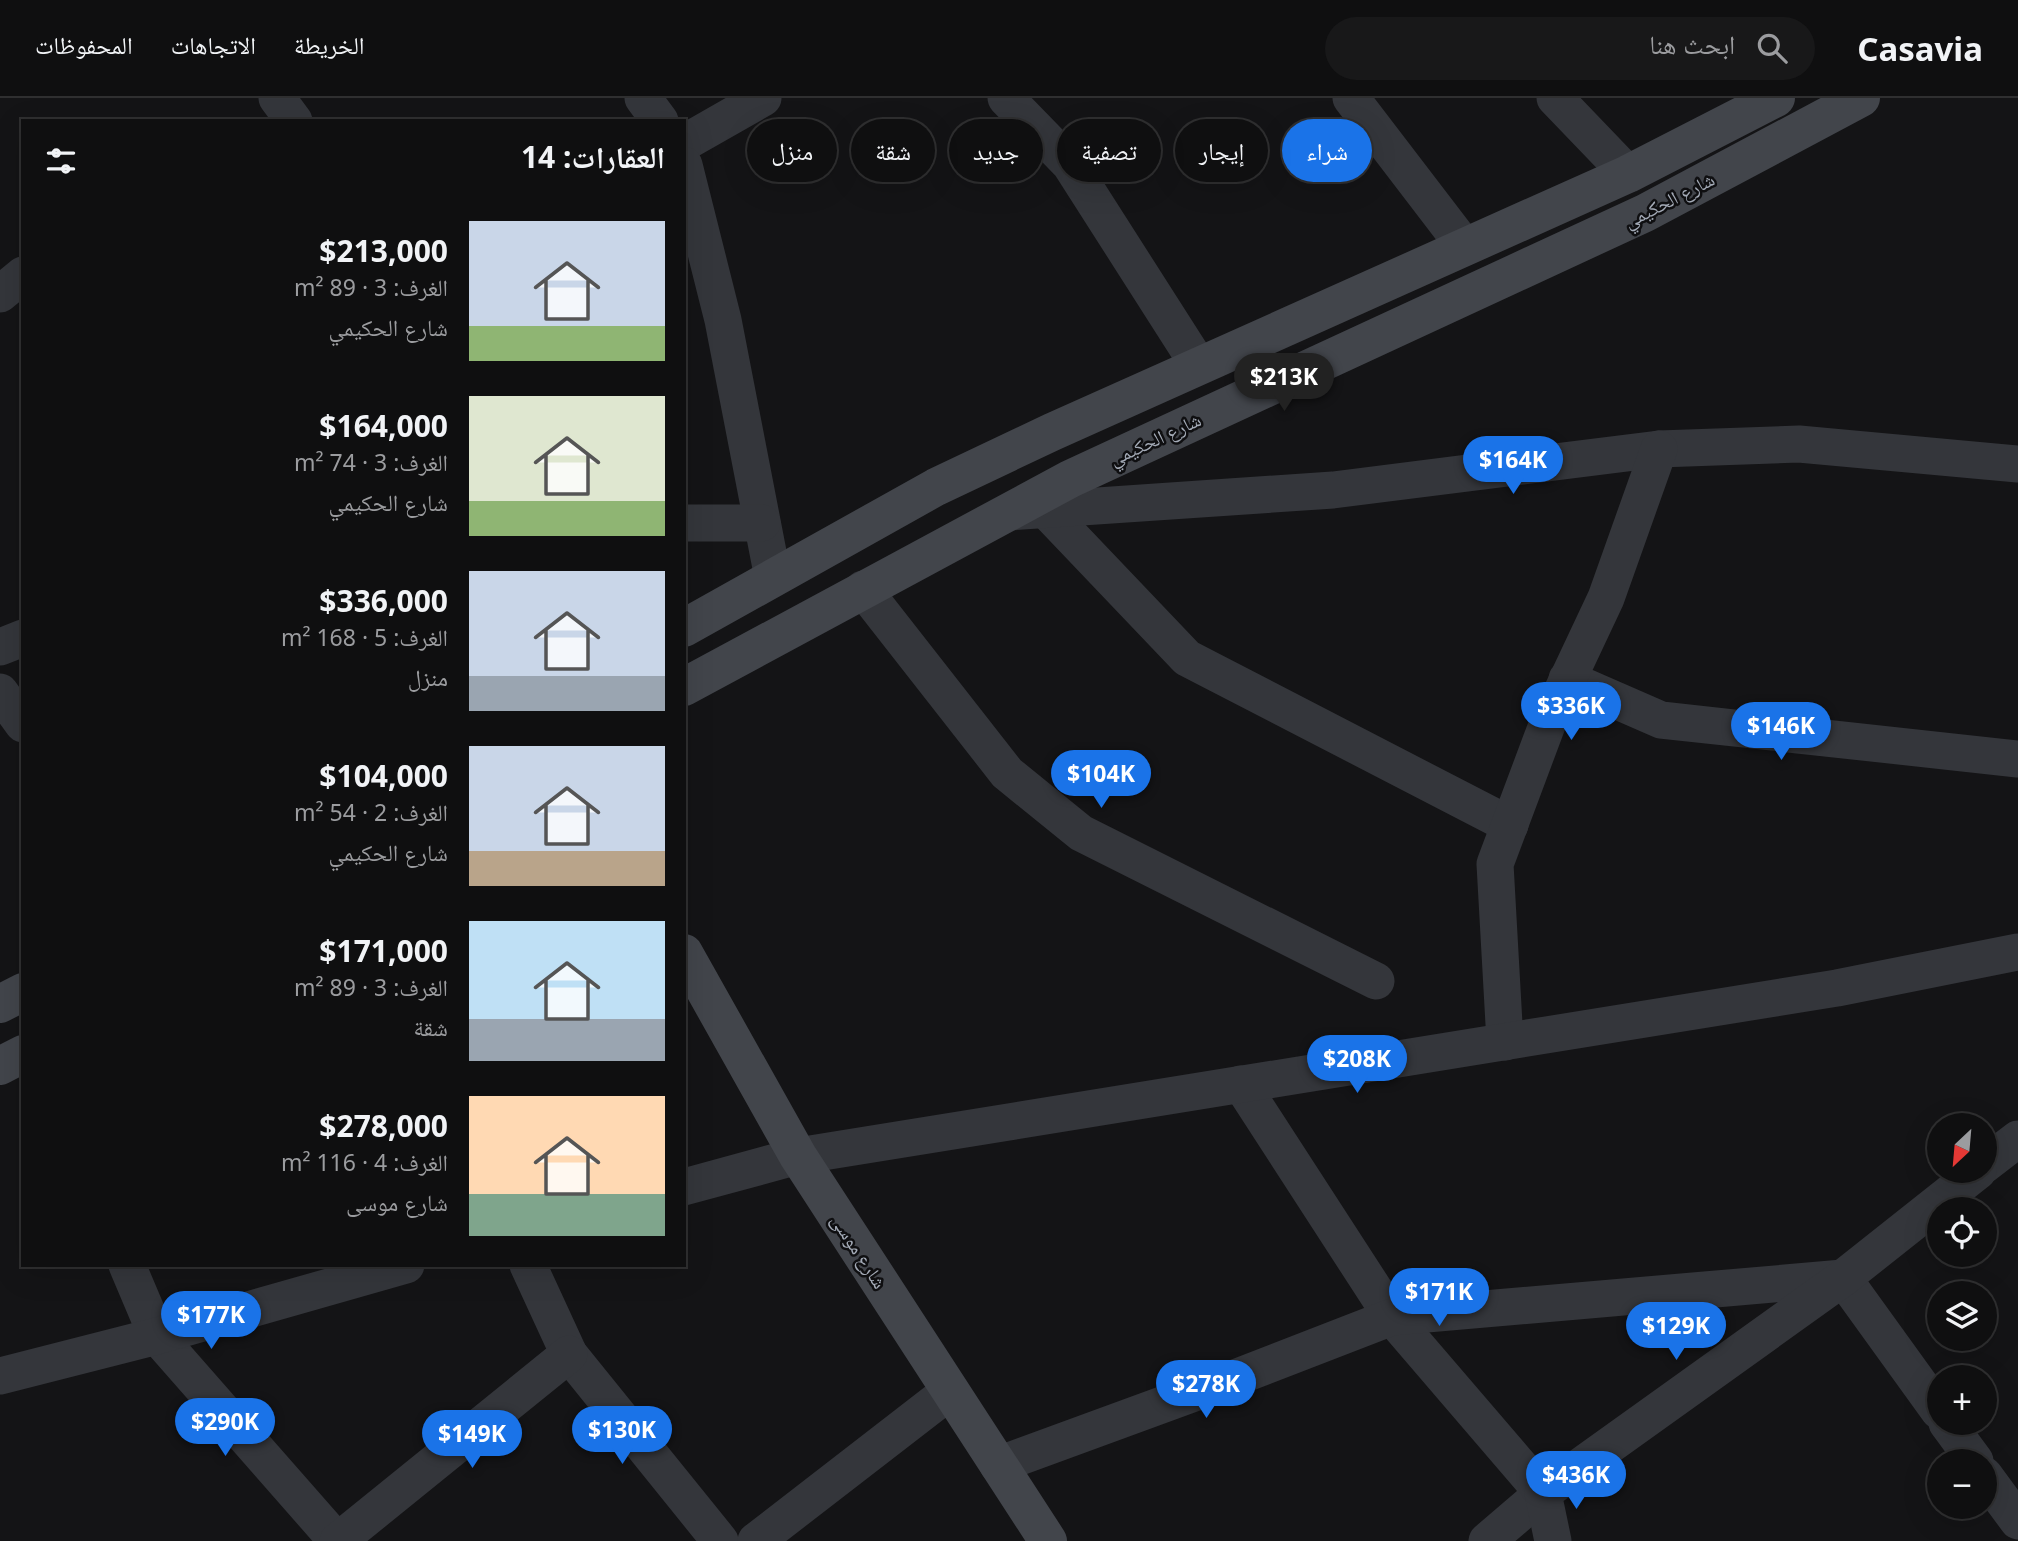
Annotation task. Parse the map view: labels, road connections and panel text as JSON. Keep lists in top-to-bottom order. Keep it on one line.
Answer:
{"streets":{"street":["شارع الحكيمي","شارع موسى"]},"north":"bottom left","page":{"header":"Casavia","search":"ابحث هنا","nav":["الخريطة","الاتجاهات","المحفوظات"],"chip":["شراء","إيجار","تصفية","جديد","شقة","منزل"],"heading":"العقارات: 14","list":[{"name":"$213,000","note":"الغرف: 3 · 89 m² · شارع الحكيمي"},{"name":"$164,000","note":"الغرف: 3 · 74 m² · شارع الحكيمي"},{"name":"$336,000","note":"الغرف: 5 · 168 m² · منزل"},{"name":"$104,000","note":"الغرف: 2 · 54 m² · شارع الحكيمي"},{"name":"$171,000","note":"الغرف: 3 · 89 m² · شقة"},{"name":"$278,000","note":"الغرف: 4 · 116 m² · شارع موسى"}],"price":["$213K","$164K","$336K","$146K","$104K","$208K","$171K","$177K","$129K","$278K","$290K","$130K","$149K","$436K"],"map_buttons":["+","−"]}}
